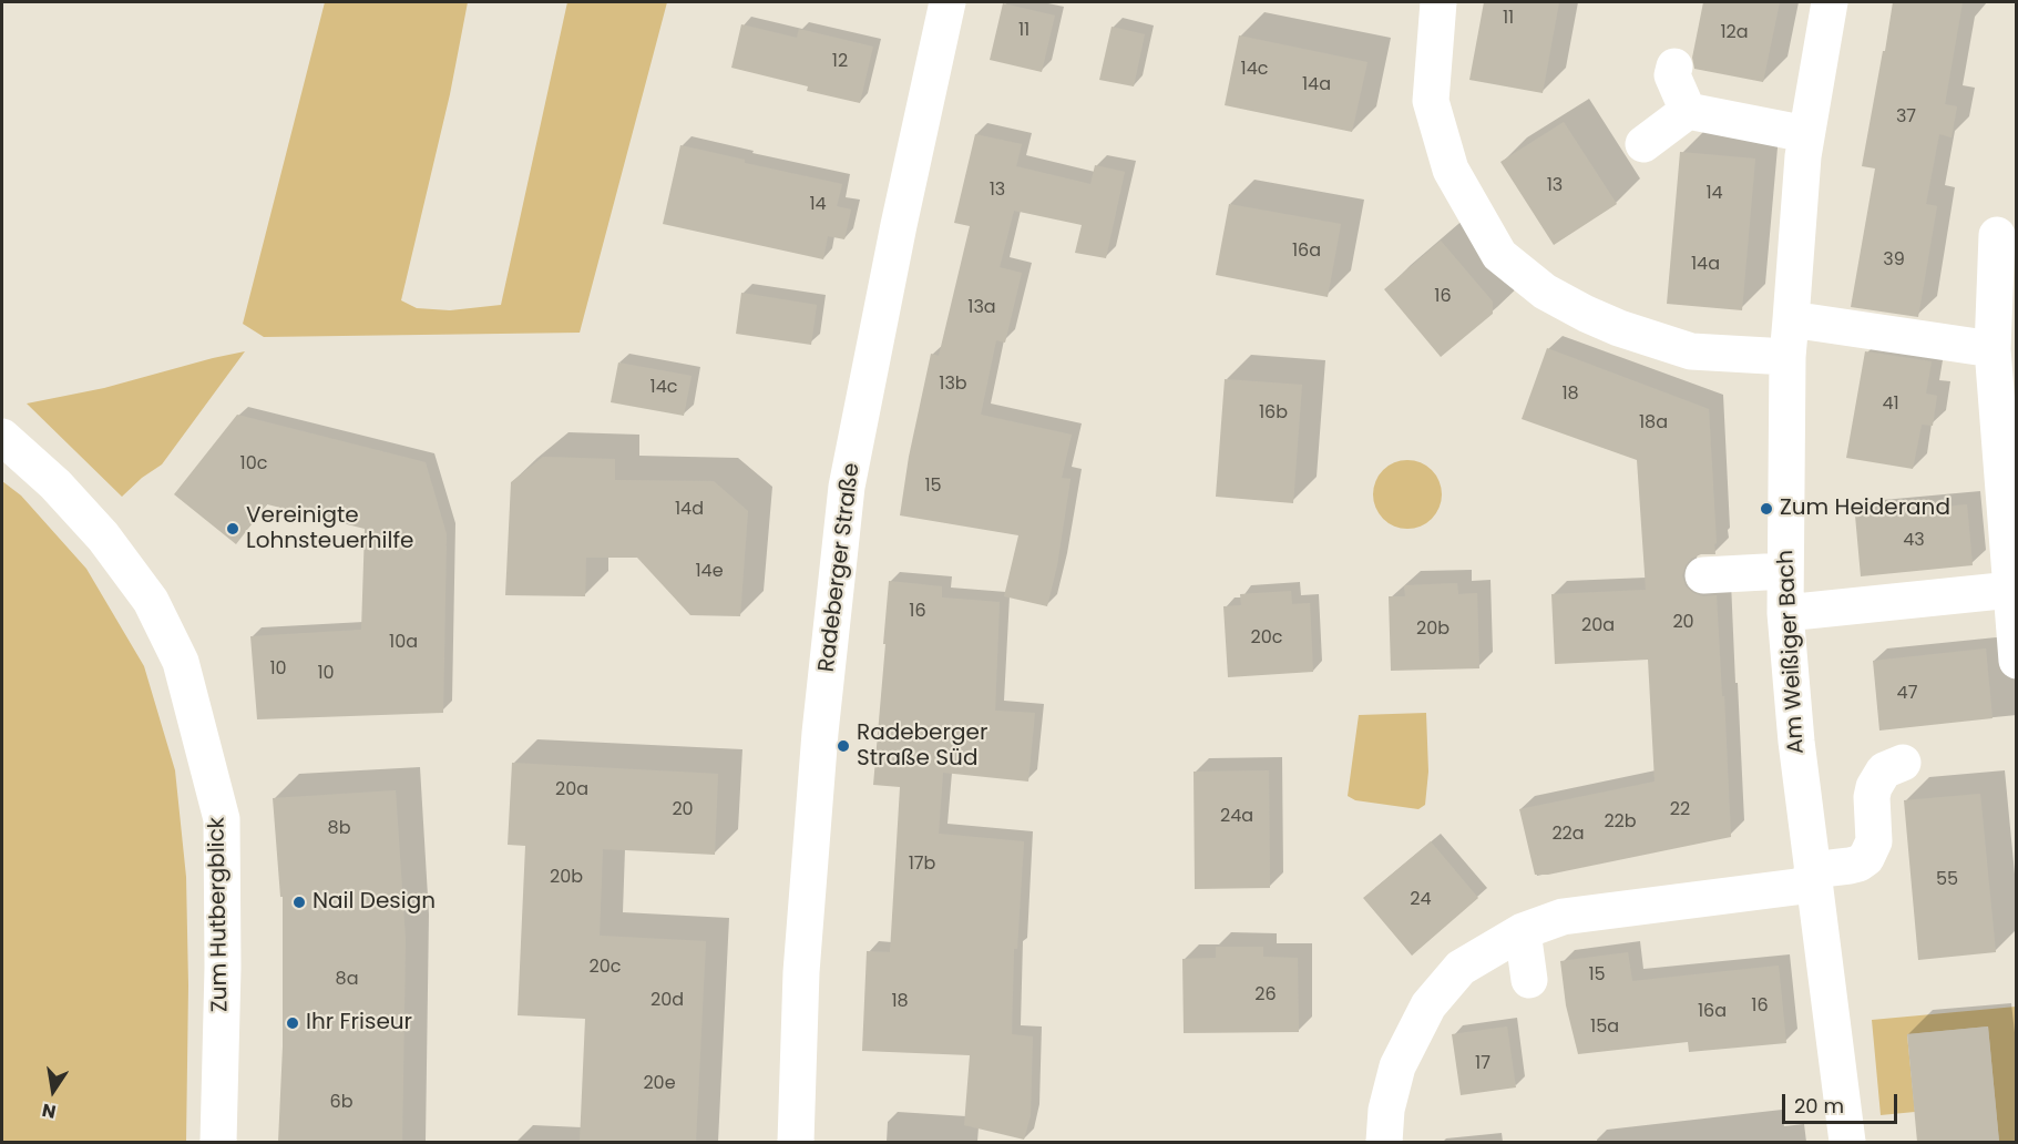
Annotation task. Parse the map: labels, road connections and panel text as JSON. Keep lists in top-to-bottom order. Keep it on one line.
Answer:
{"streets":{"street":["Radeberger Straße","Am Weißiger Bach","Zum Hutbergblick"]},"places":["Zum Heiderand","Vereinigte Lohnsteuerhilfe","Radeberger Straße Süd","Nail Design","Ihr Friseur"],"house_numbers":["11","11","12a","12","14c","14a","37","13","13","14","14","16a","39","14a","16","13a","13b","14c","18","41","16b","18a","10c","15","14d","43","14e","16","20","20a","20b","20c","10a","10","10","47","20a","20","22","24a","22b","8b","22a","17b","20b","55","24","20c","15","8a","26","20d","18","16","16a","15a","17","20e","6b"],"scale_bar":"20 m","north":"bottom"}
